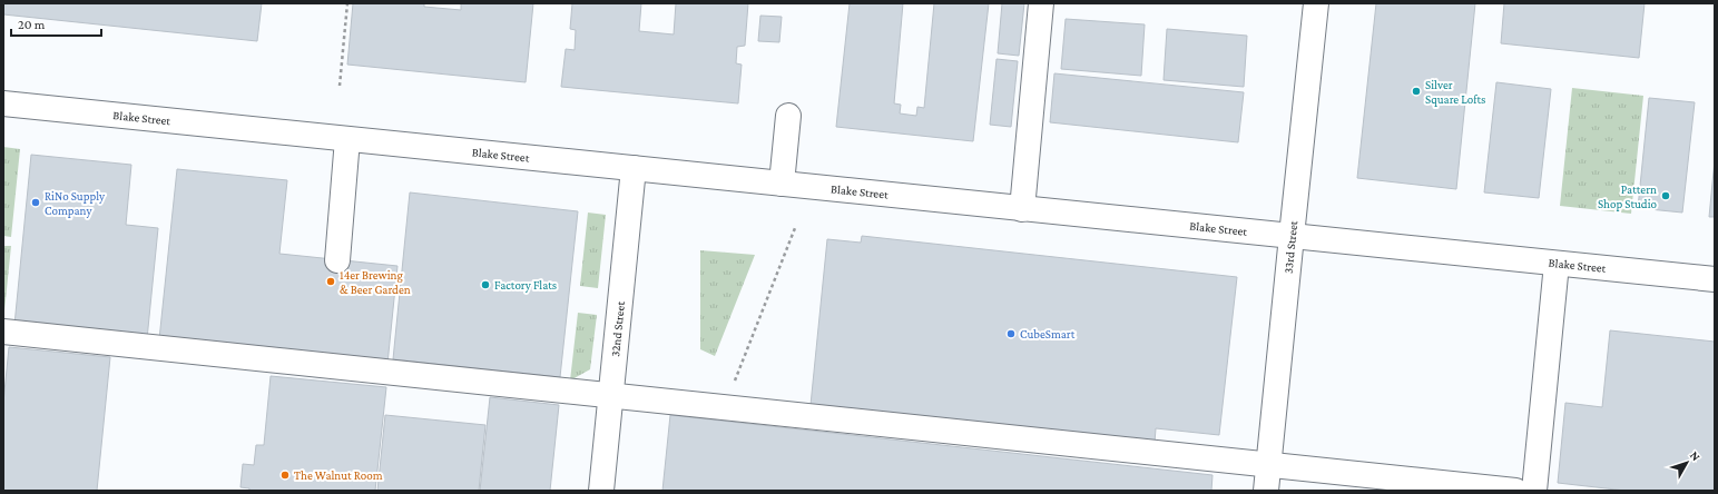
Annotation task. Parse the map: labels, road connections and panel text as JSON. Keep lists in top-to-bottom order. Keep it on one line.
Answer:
{"streets":{"street":["Blake Street","33rd Street","32nd Street"]},"crossings":[["Blake Street","33rd Street"],["Blake Street","32nd Street"]],"places":["Silver Square Lofts","Pattern Shop Studio","RiNo Supply Company","14er Brewing & Beer Garden","Factory Flats","CubeSmart","The Walnut Room"],"scale_bar":"20 m","north":"top right"}
